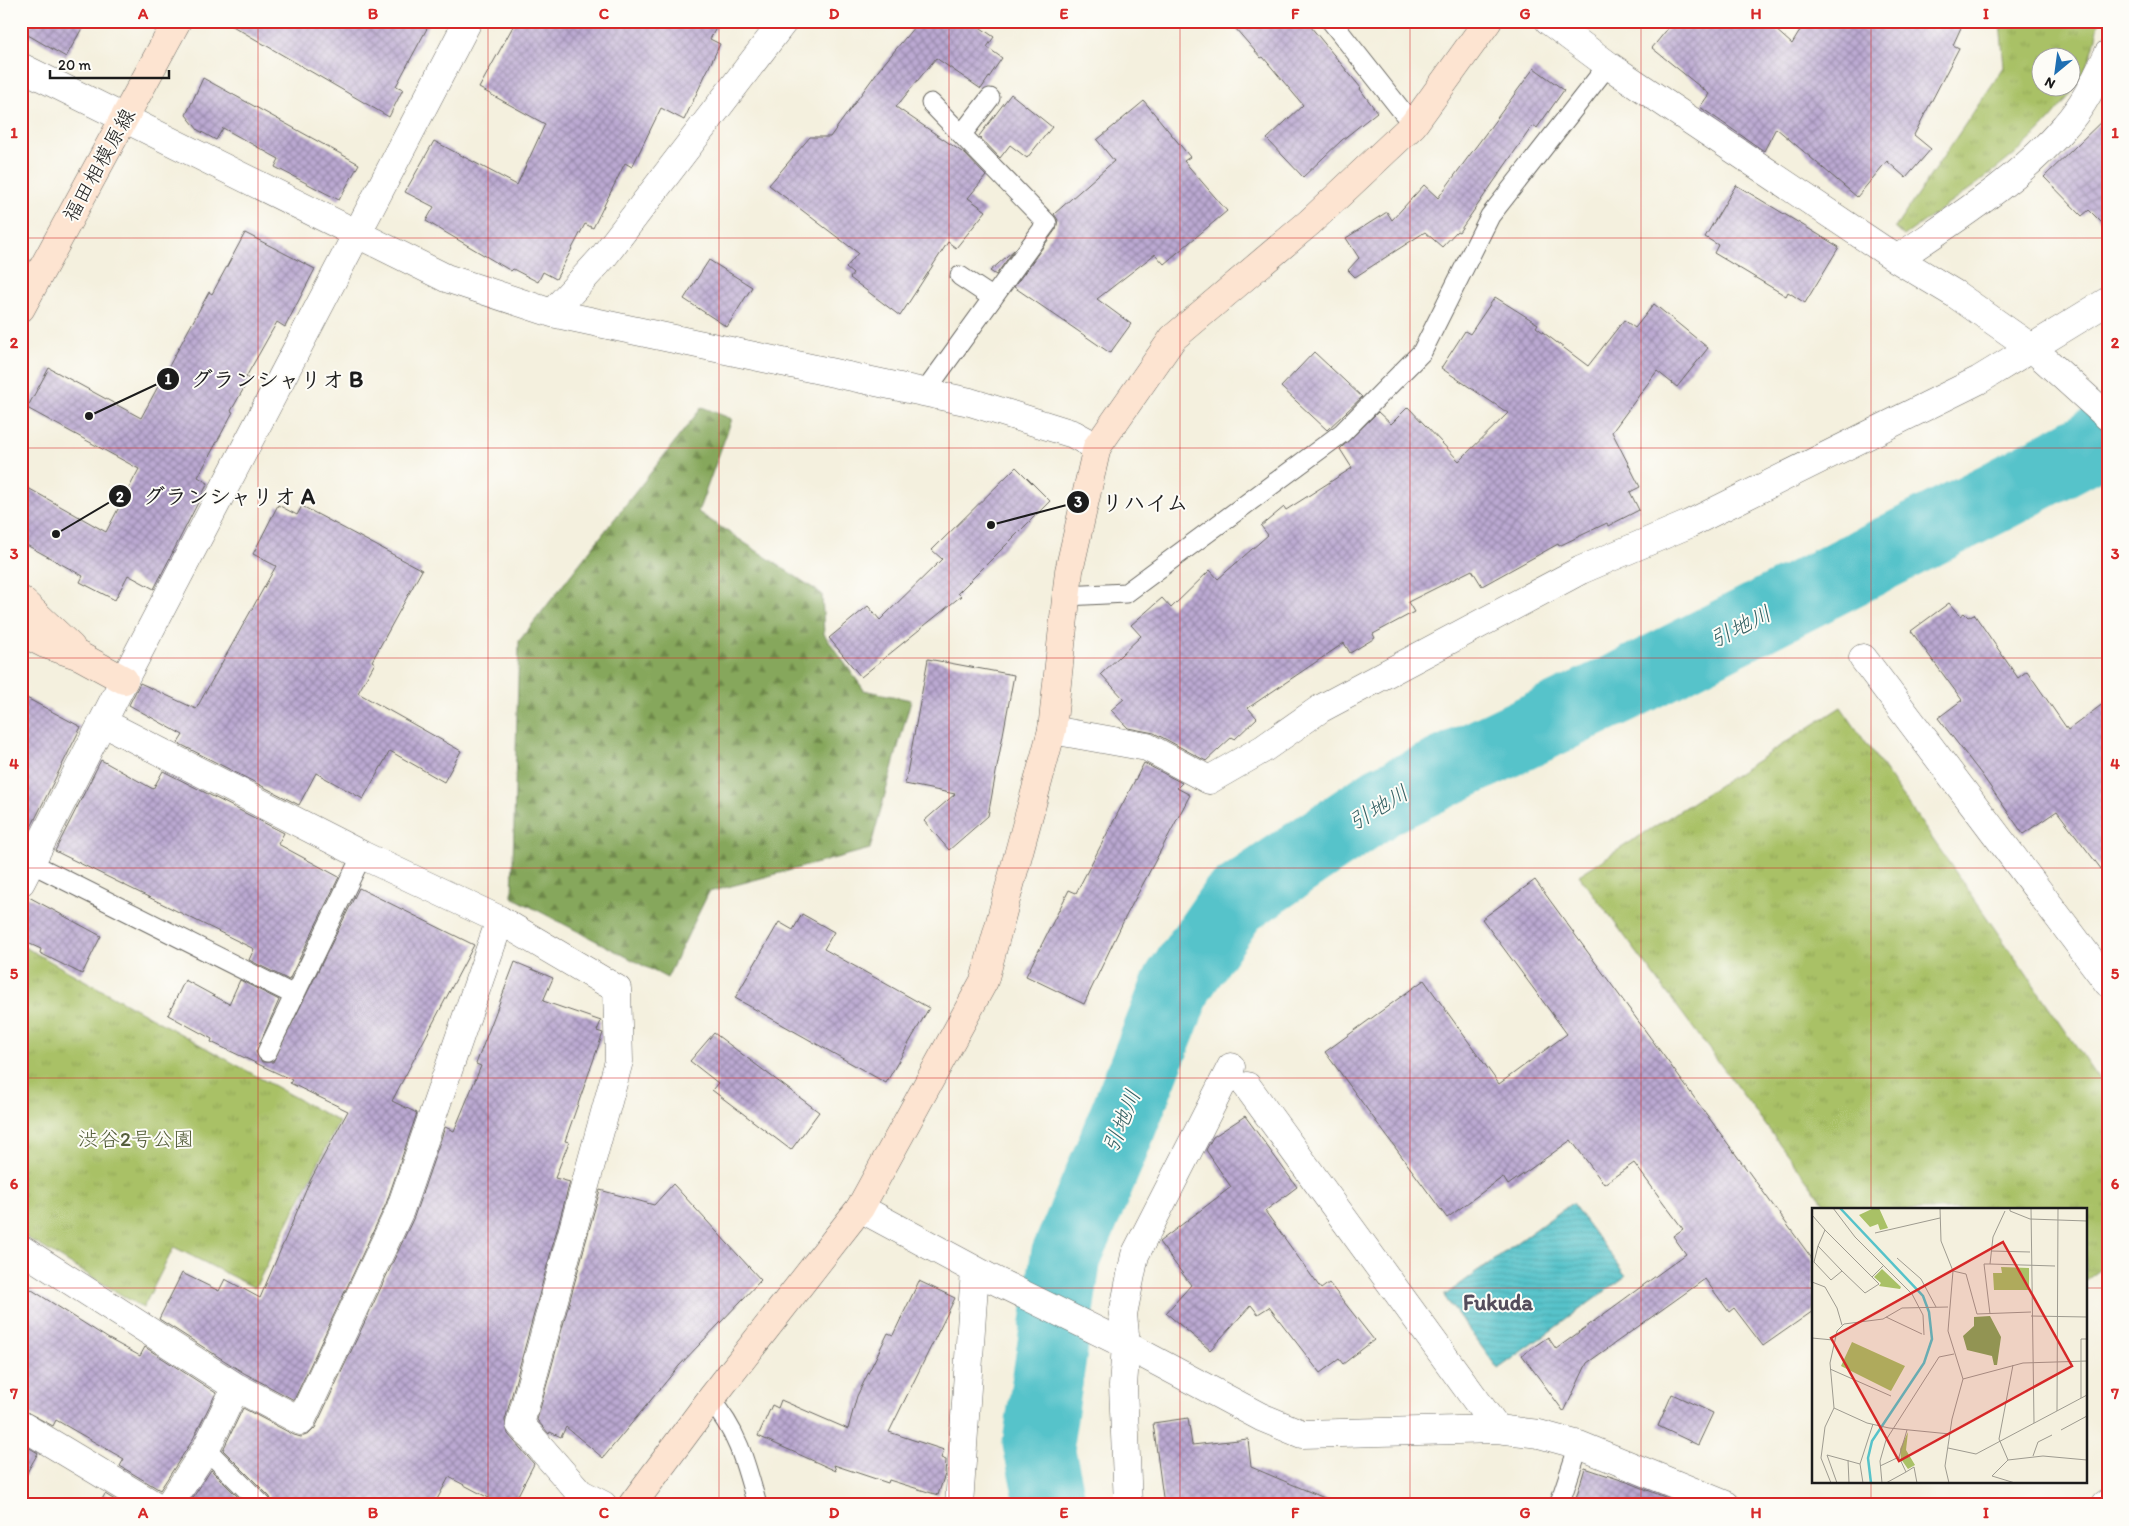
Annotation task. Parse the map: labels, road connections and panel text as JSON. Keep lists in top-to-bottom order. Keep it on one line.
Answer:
{"streets":{"street":["福田相模原線"]},"districts":["Fukuda"],"water":["引地川"],"parks":["渋谷2号公園"],"places":["グランシャリオ B","リハイム","グランシャリオ A"],"scale_bar":"20 m","north":"bottom left","grid":{"columns":["A","B","C","D","E","F","G","H","I"],"rows":["1","2","3","4","5","6","7"]}}
